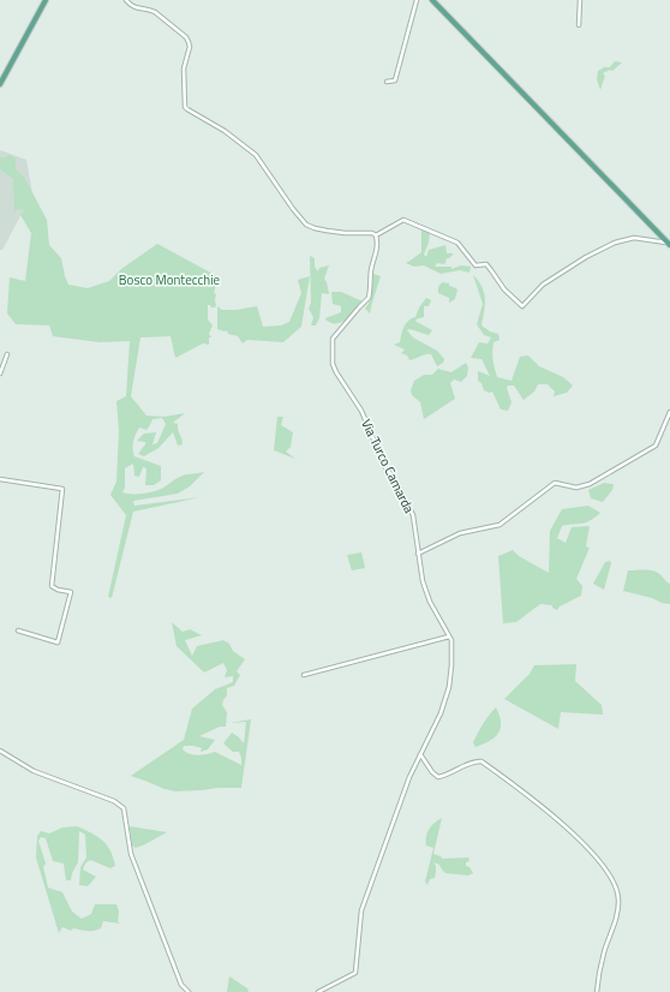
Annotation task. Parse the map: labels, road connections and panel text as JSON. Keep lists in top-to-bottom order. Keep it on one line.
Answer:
{"streets":{"street":["Via Turco Camarda"]},"parks":["Bosco Montecchie"]}
